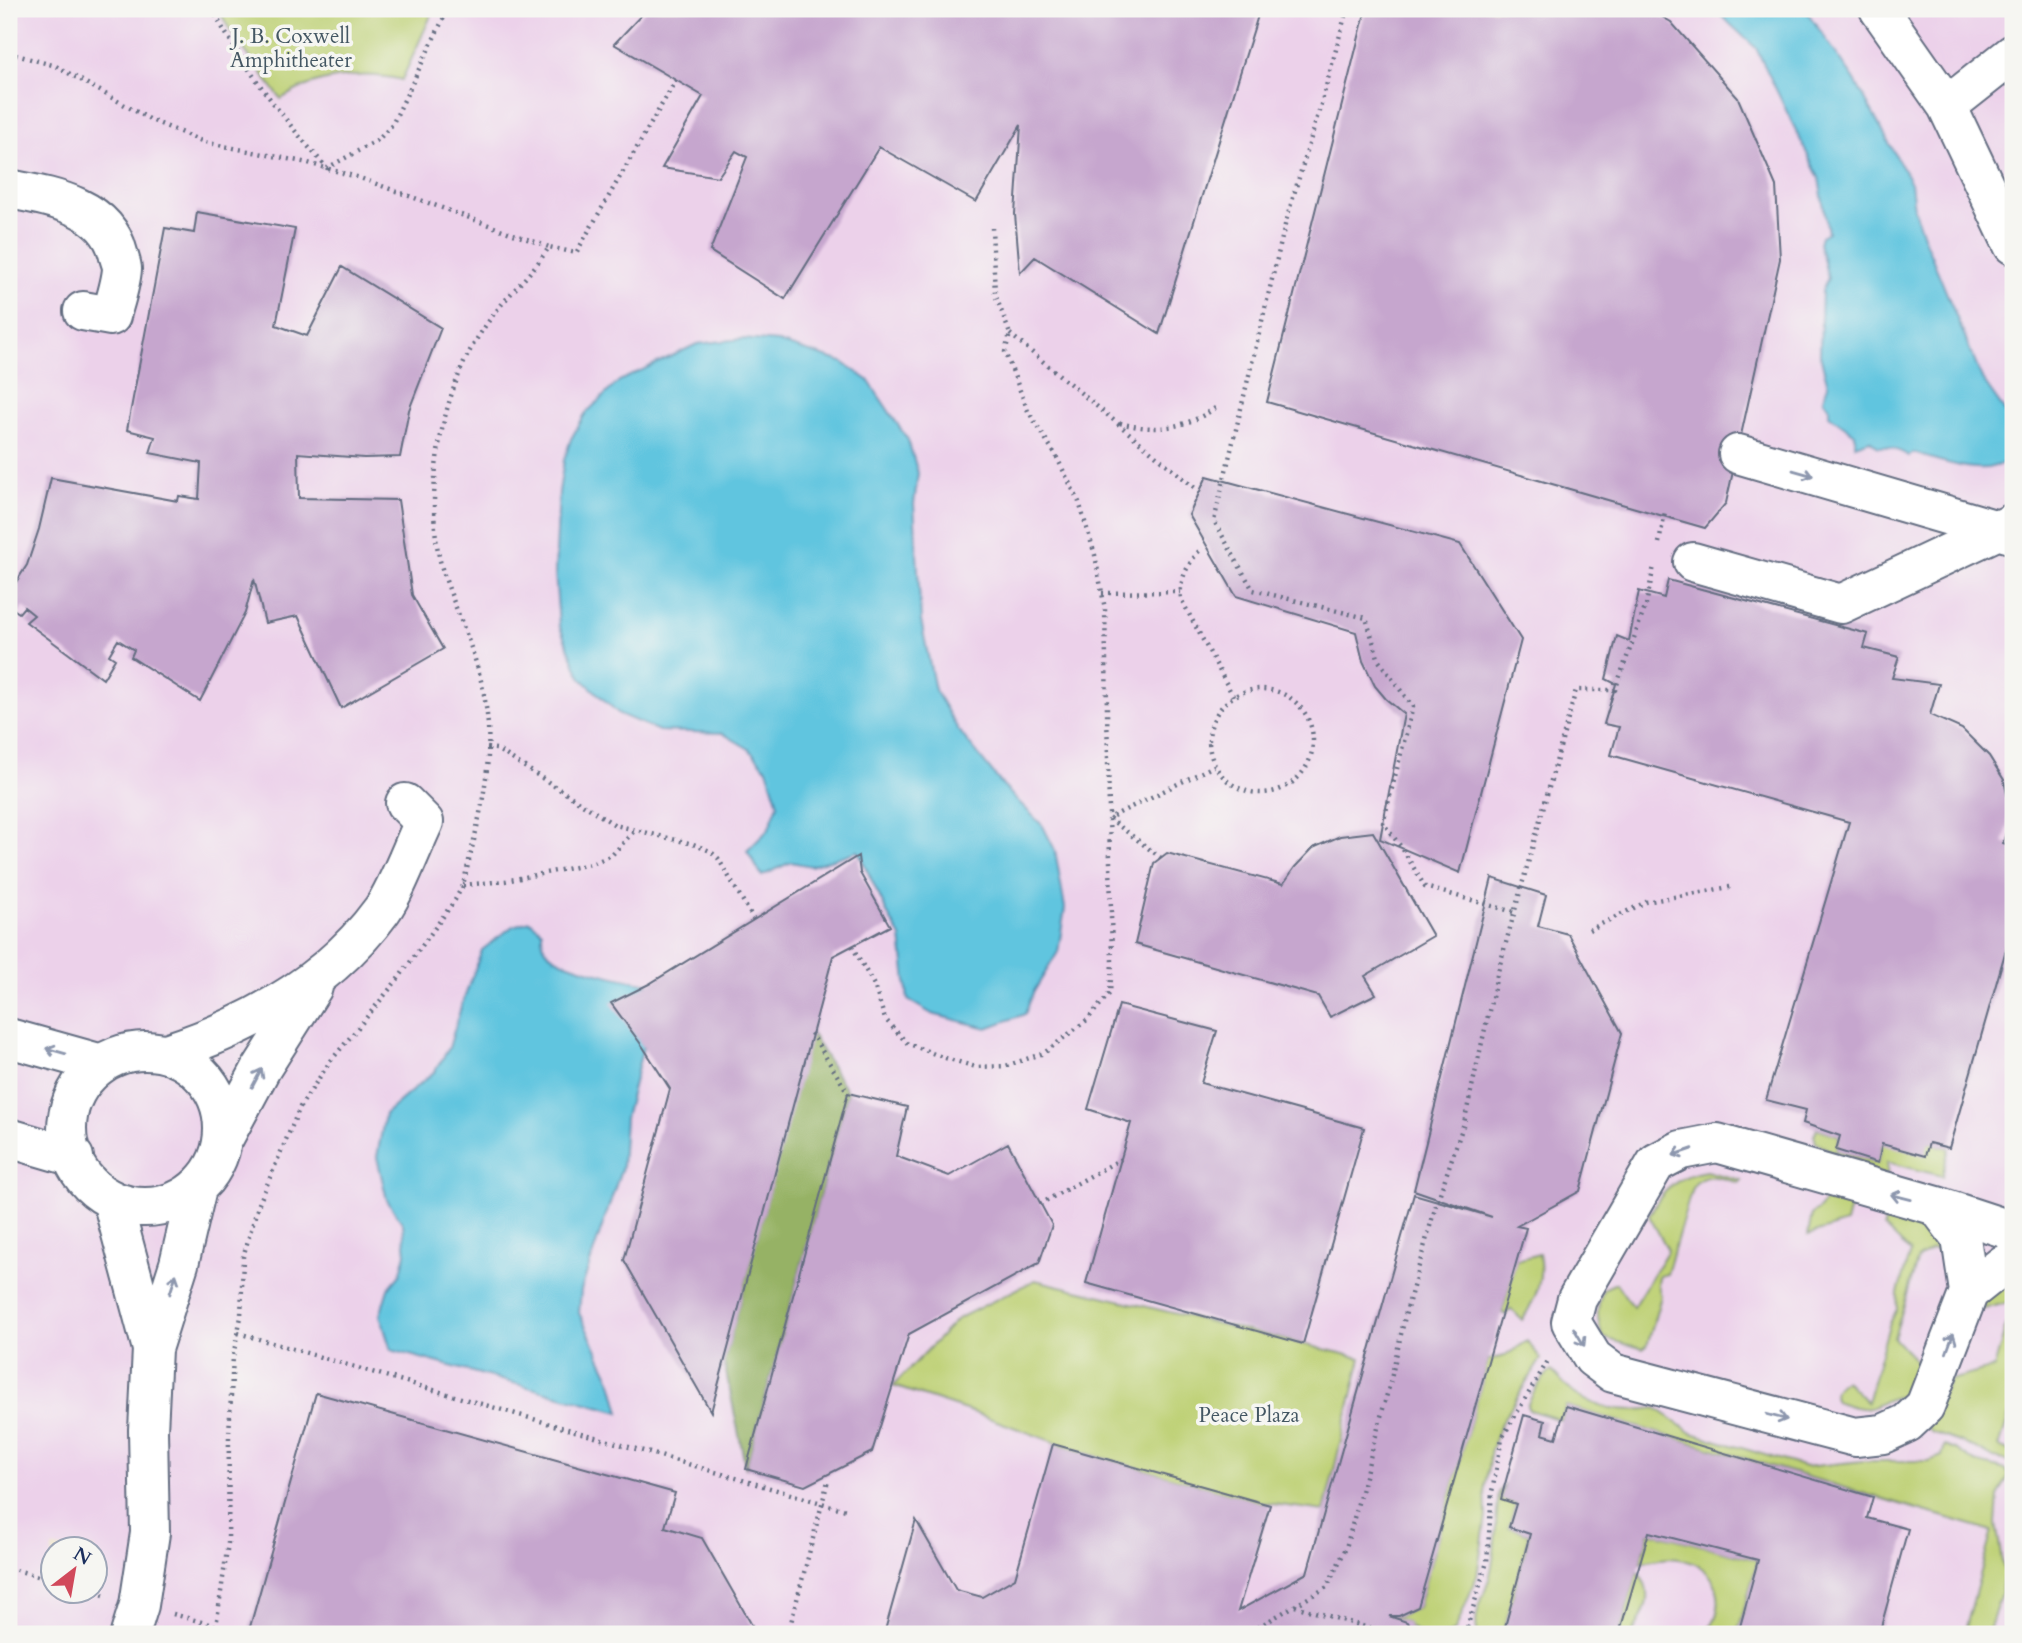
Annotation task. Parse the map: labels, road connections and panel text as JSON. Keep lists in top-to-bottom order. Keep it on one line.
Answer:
{"parks":["J. B. Coxwell Amphitheater","Peace Plaza"],"north":"top right"}
